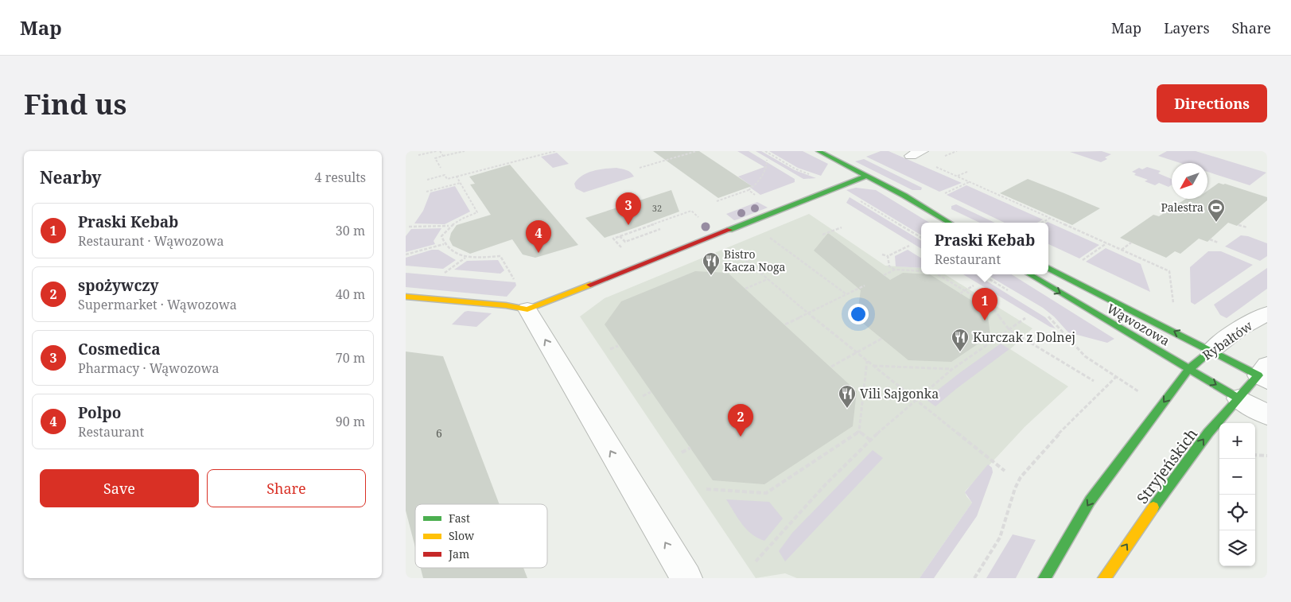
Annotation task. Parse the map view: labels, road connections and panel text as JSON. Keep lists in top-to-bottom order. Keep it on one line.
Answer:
{"streets":{"street":["Wąwozowa","Rybałtów","Stryjeńskich"]},"crossings":[["Wąwozowa","Rybałtów"],["Wąwozowa","Stryjeńskich"]],"places":{"sports":["Palestra"],"restaurant":["Bistro Kacza Noga","Kurczak z Dolnej","Vili Sajgonka"]},"house_numbers":["32","6"],"legend":["Fast","Slow","Jam"],"north":"bottom left","page":{"header":"Map","nav":["Map","Layers","Share"],"buttons":["Directions",["Save","Share"]],"title":"Find us","heading":["Nearby","4 results"],"pins":["3","4","1","2"],"list":[{"mark":"1","name":"Praski Kebab","note":"Restaurant · Wąwozowa","value":"30 m"},{"mark":"2","name":"spożywczy","note":"Supermarket · Wąwozowa","value":"40 m"},{"mark":"3","name":"Cosmedica","note":"Pharmacy · Wąwozowa","value":"70 m"},{"mark":"4","name":"Polpo","note":"Restaurant","value":"90 m"}],"popup":["Praski Kebab","Restaurant"],"map_buttons":["+","−"]}}
